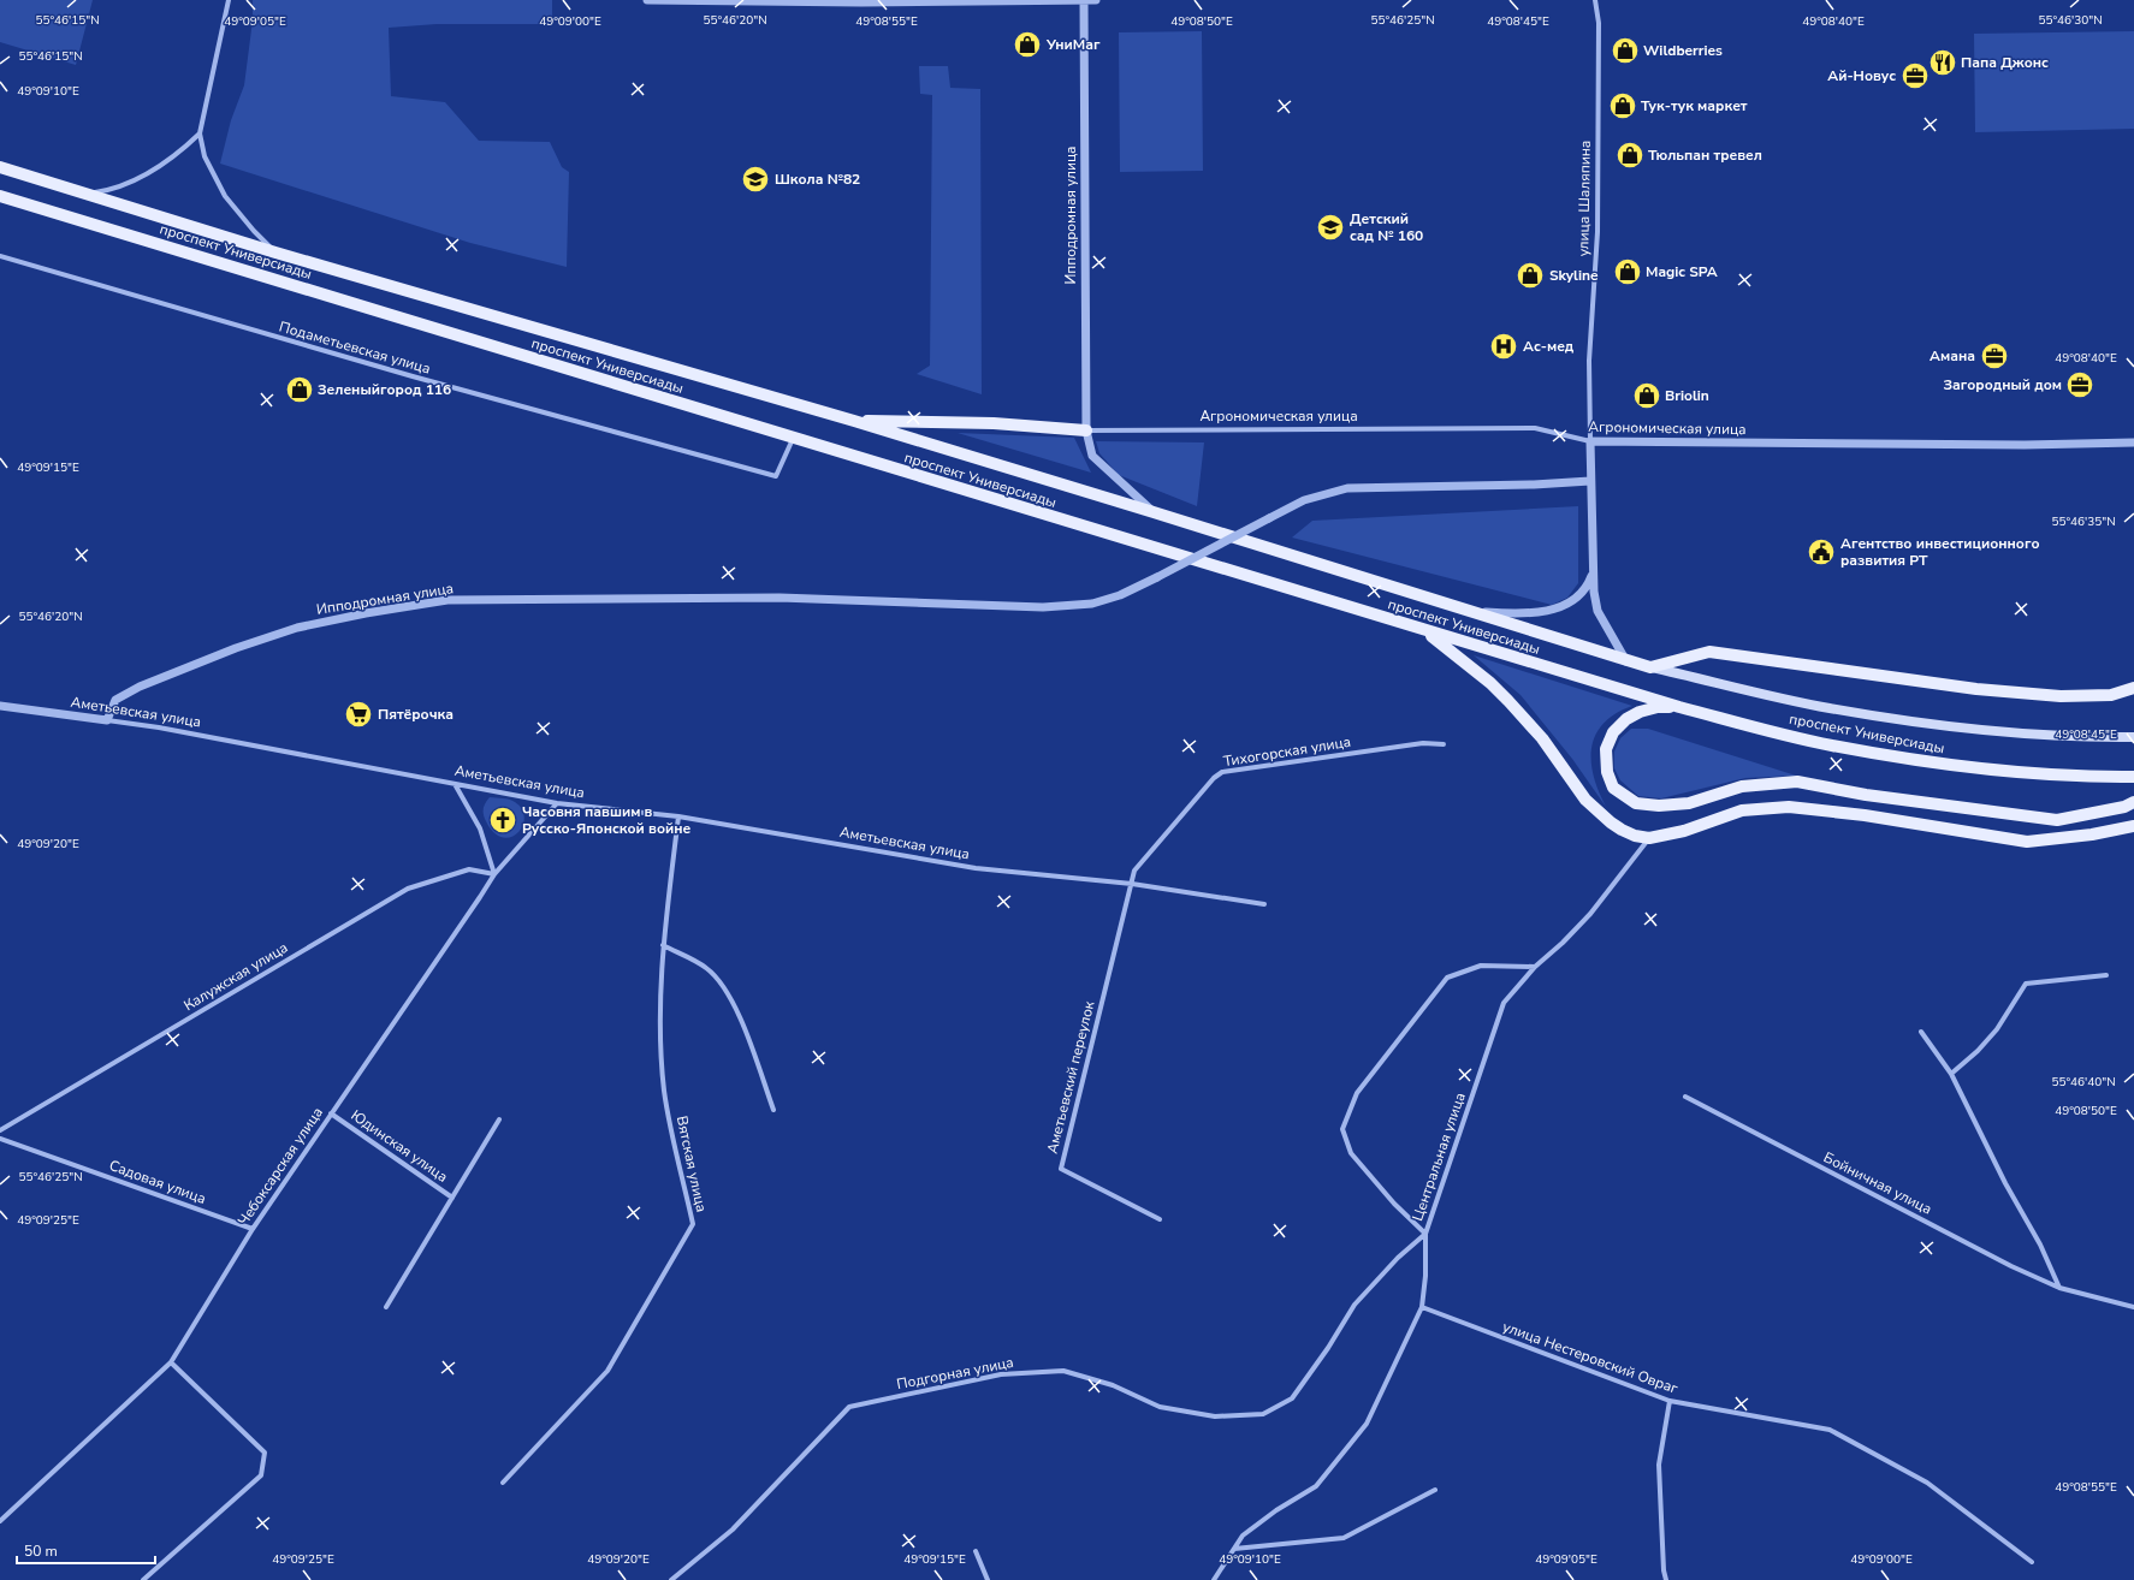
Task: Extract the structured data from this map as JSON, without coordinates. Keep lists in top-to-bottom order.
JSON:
{
  "streets": {
    "main road": ["проспект Универсиады"],
    "street": [
      "улица Шаляпина",
      "Ипподромная улица",
      "Подаметьевская улица",
      "Агрономическая улица",
      "Аметьевская улица",
      "Тихогорская улица",
      "Калужская улица",
      "Аметьевский переулок",
      "Юдинская улица",
      "Центральная улица",
      "Вятская улица",
      "Чебоксарская улица",
      "Садовая улица",
      "Бойничная улица",
      "улица Нестеровский Овраг",
      "Подгорная улица"
    ]
  },
  "crossings": [
    ["улица Шаляпина", "Ипподромная улица"],
    ["улица Шаляпина", "проспект Универсиады"],
    ["улица Шаляпина", "Агрономическая улица"],
    ["Ипподромная улица", "проспект Универсиады"],
    ["Ипподромная улица", "Агрономическая улица"],
    ["Ипподромная улица", "Аметьевская улица"],
    ["проспект Универсиады", "Подаметьевская улица"],
    ["Аметьевская улица", "Тихогорская улица"],
    ["Аметьевская улица", "Аметьевский переулок"],
    ["Аметьевская улица", "Вятская улица"],
    ["Аметьевская улица", "Чебоксарская улица"],
    ["Тихогорская улица", "Аметьевский переулок"],
    ["Калужская улица", "Чебоксарская улица"],
    ["Юдинская улица", "Чебоксарская улица"],
    ["Центральная улица", "улица Нестеровский Овраг"],
    ["Центральная улица", "Подгорная улица"],
    ["Чебоксарская улица", "Садовая улица"]
  ],
  "places": {
    "shop": [
      "УниМаг",
      "Wildberries",
      "Тук-тук маркет",
      "Тюльпан тревел",
      "Magic SPA",
      "Skyline",
      "Зеленыйгород 116",
      "Briolin"
    ],
    "restaurant": ["Папа Джонс"],
    "office": ["Ай-Новус", "Амана", "Загородный дом"],
    "school or university": ["Школа №82", "Детский сад № 160"],
    "hospital": ["Ас-мед"],
    "public building": ["Агентство инвестиционного развития РТ"],
    "supermarket": ["Пятёрочка"],
    "church": ["Часовня павшим в Русско-Японской войне"]
  },
  "scale_bar": "50 m",
  "coordinates": [
    "55°46'15\"N",
    "55°46'20\"N",
    "55°46'25\"N",
    "55°46'30\"N",
    "49°09'00\"E",
    "49°08'50\"E",
    "49°09'05\"E",
    "49°08'55\"E",
    "49°08'45\"E",
    "49°08'40\"E",
    "49°09'10\"E",
    "49°09'15\"E",
    "55°46'35\"N",
    "49°09'20\"E",
    "55°46'40\"N",
    "49°09'25\"E"
  ]
}
